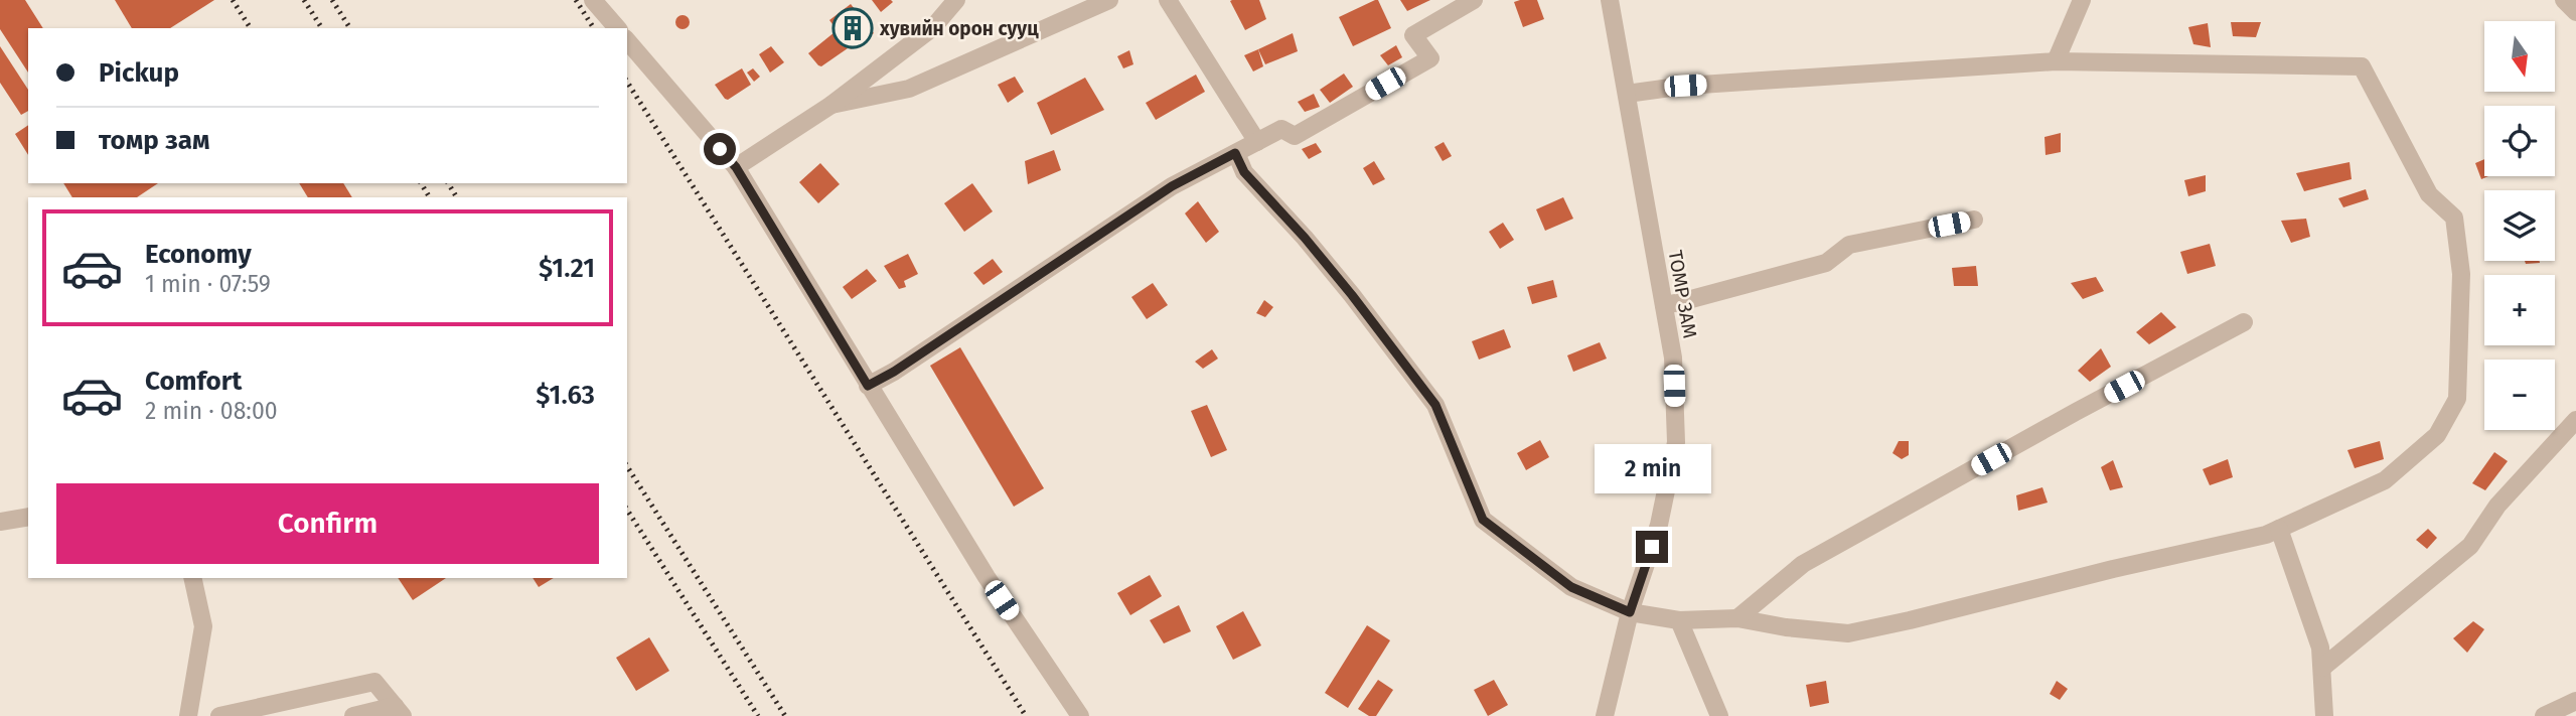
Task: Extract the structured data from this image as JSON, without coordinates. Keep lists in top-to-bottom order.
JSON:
{
  "streets": {
    "street": ["ТОМР ЗАМ"]
  },
  "places": {
    "building": ["хувийн орон сууц"]
  },
  "north": "bottom",
  "page": {
    "map_buttons": ["+", "−"],
    "banner": ["Pickup", "томр зам"],
    "list": [
      {
        "name": "Economy",
        "note": "1 min · 07:59",
        "value": "$1.21"
      },
      {
        "name": "Comfort",
        "note": "2 min · 08:00",
        "value": "$1.63"
      }
    ],
    "bubble": "2 min",
    "buttons": "Confirm"
  }
}
